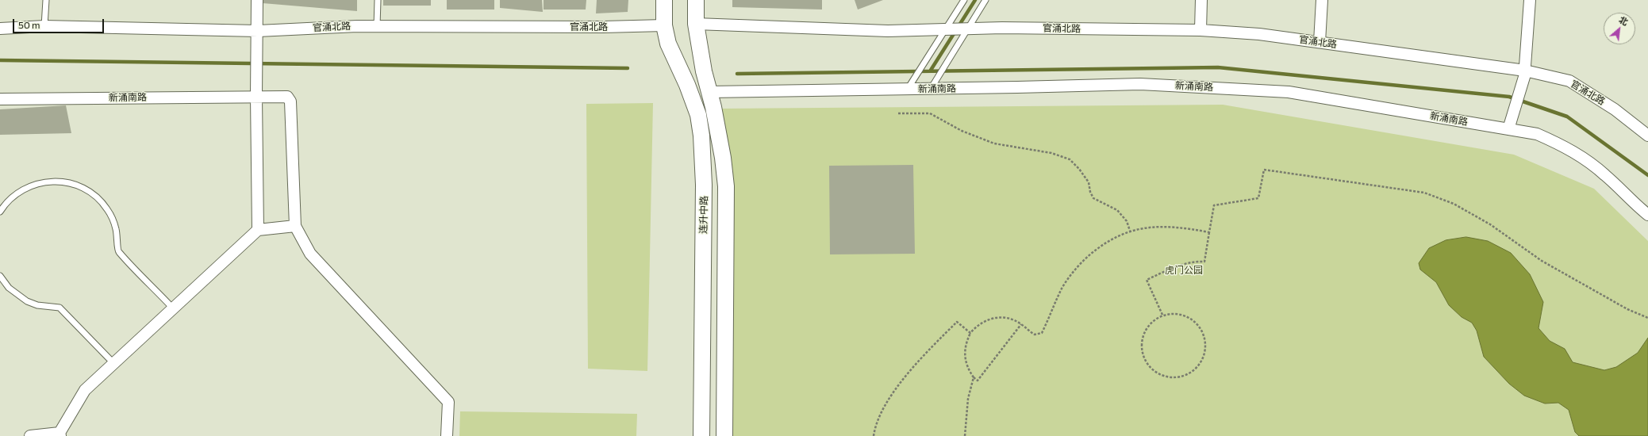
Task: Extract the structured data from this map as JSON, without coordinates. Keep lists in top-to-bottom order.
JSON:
{
  "streets": {
    "main road": ["连升中路"],
    "street": ["官涌北路", "新涌南路"]
  },
  "crossings": [
    ["官涌北路", "连升中路"]
  ],
  "parks": ["虎门公园"],
  "scale_bar": "50 m",
  "north": "top right"
}
